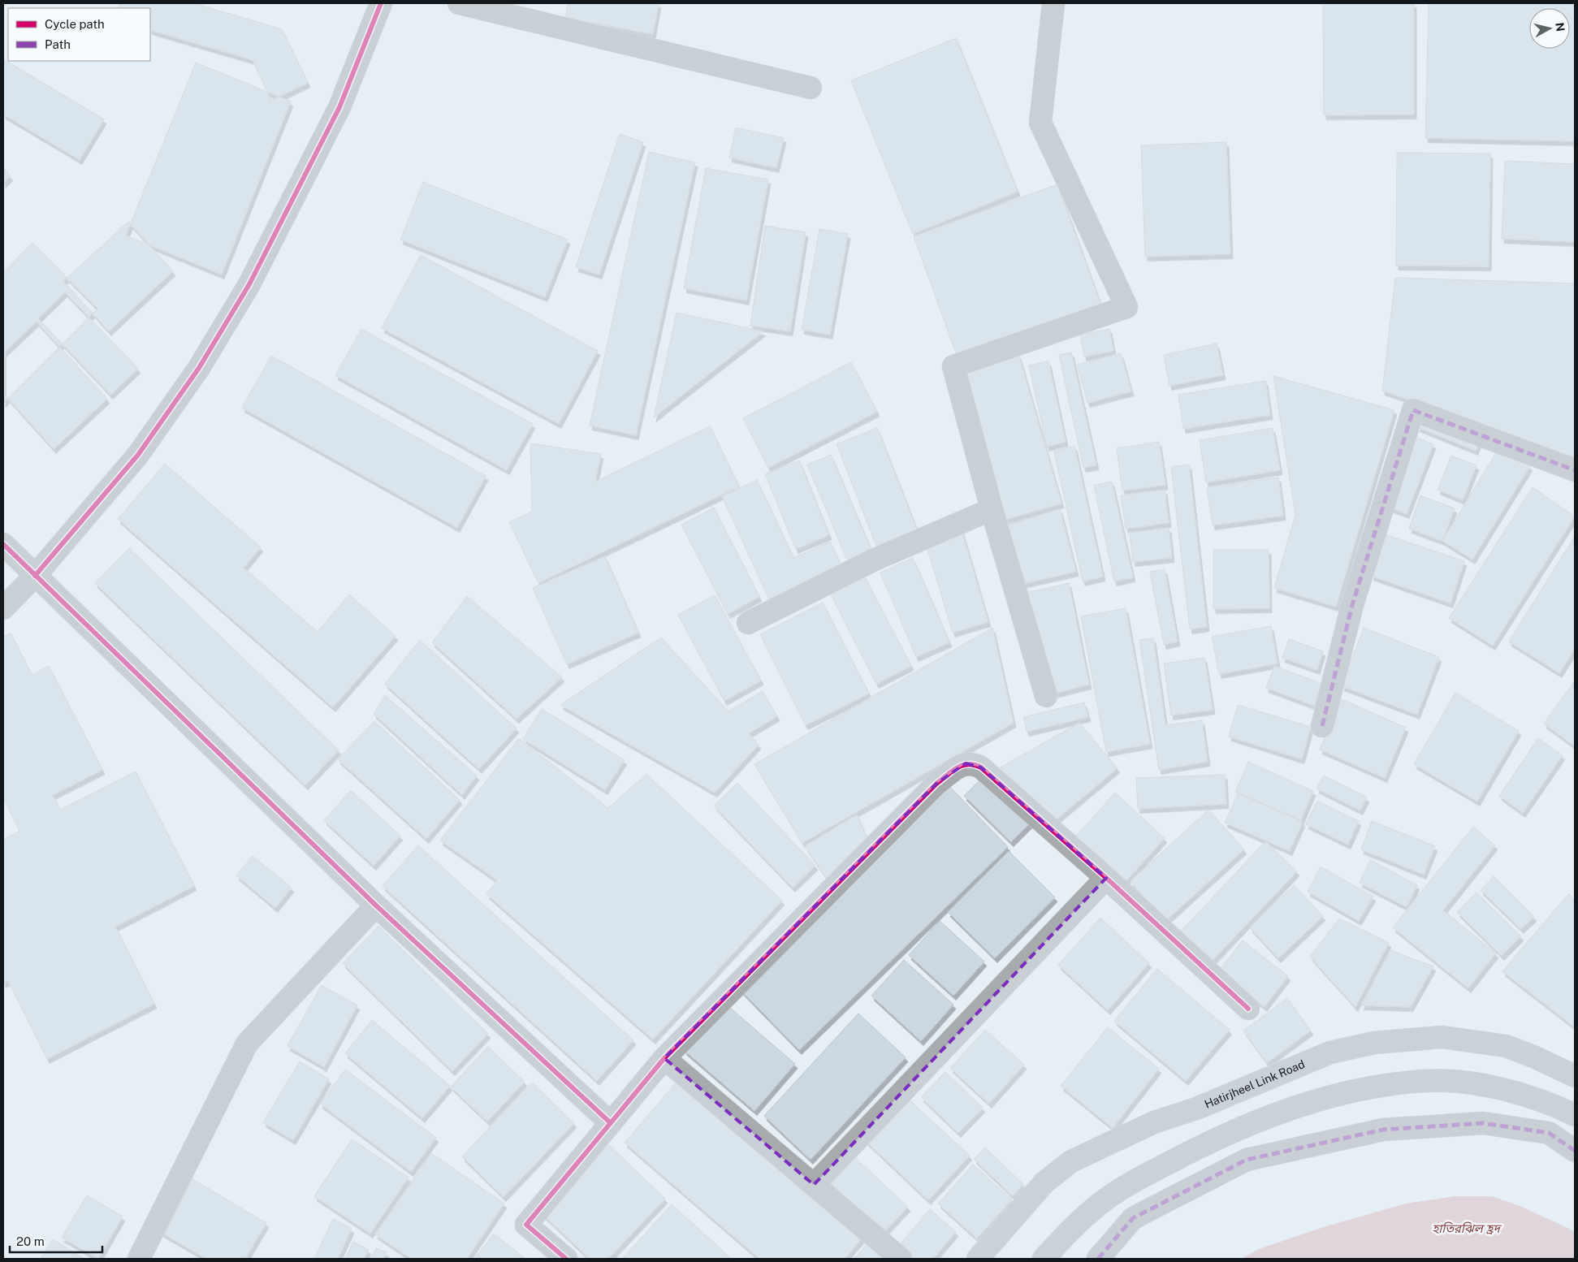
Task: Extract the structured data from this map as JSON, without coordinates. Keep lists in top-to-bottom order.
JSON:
{
  "streets": {
    "main road": ["Hatirjheel Link Road"]
  },
  "water": ["হাতিরঝিল হ্রদ"],
  "legend": ["Cycle path", "Path"],
  "scale_bar": "20 m",
  "north": "right"
}
